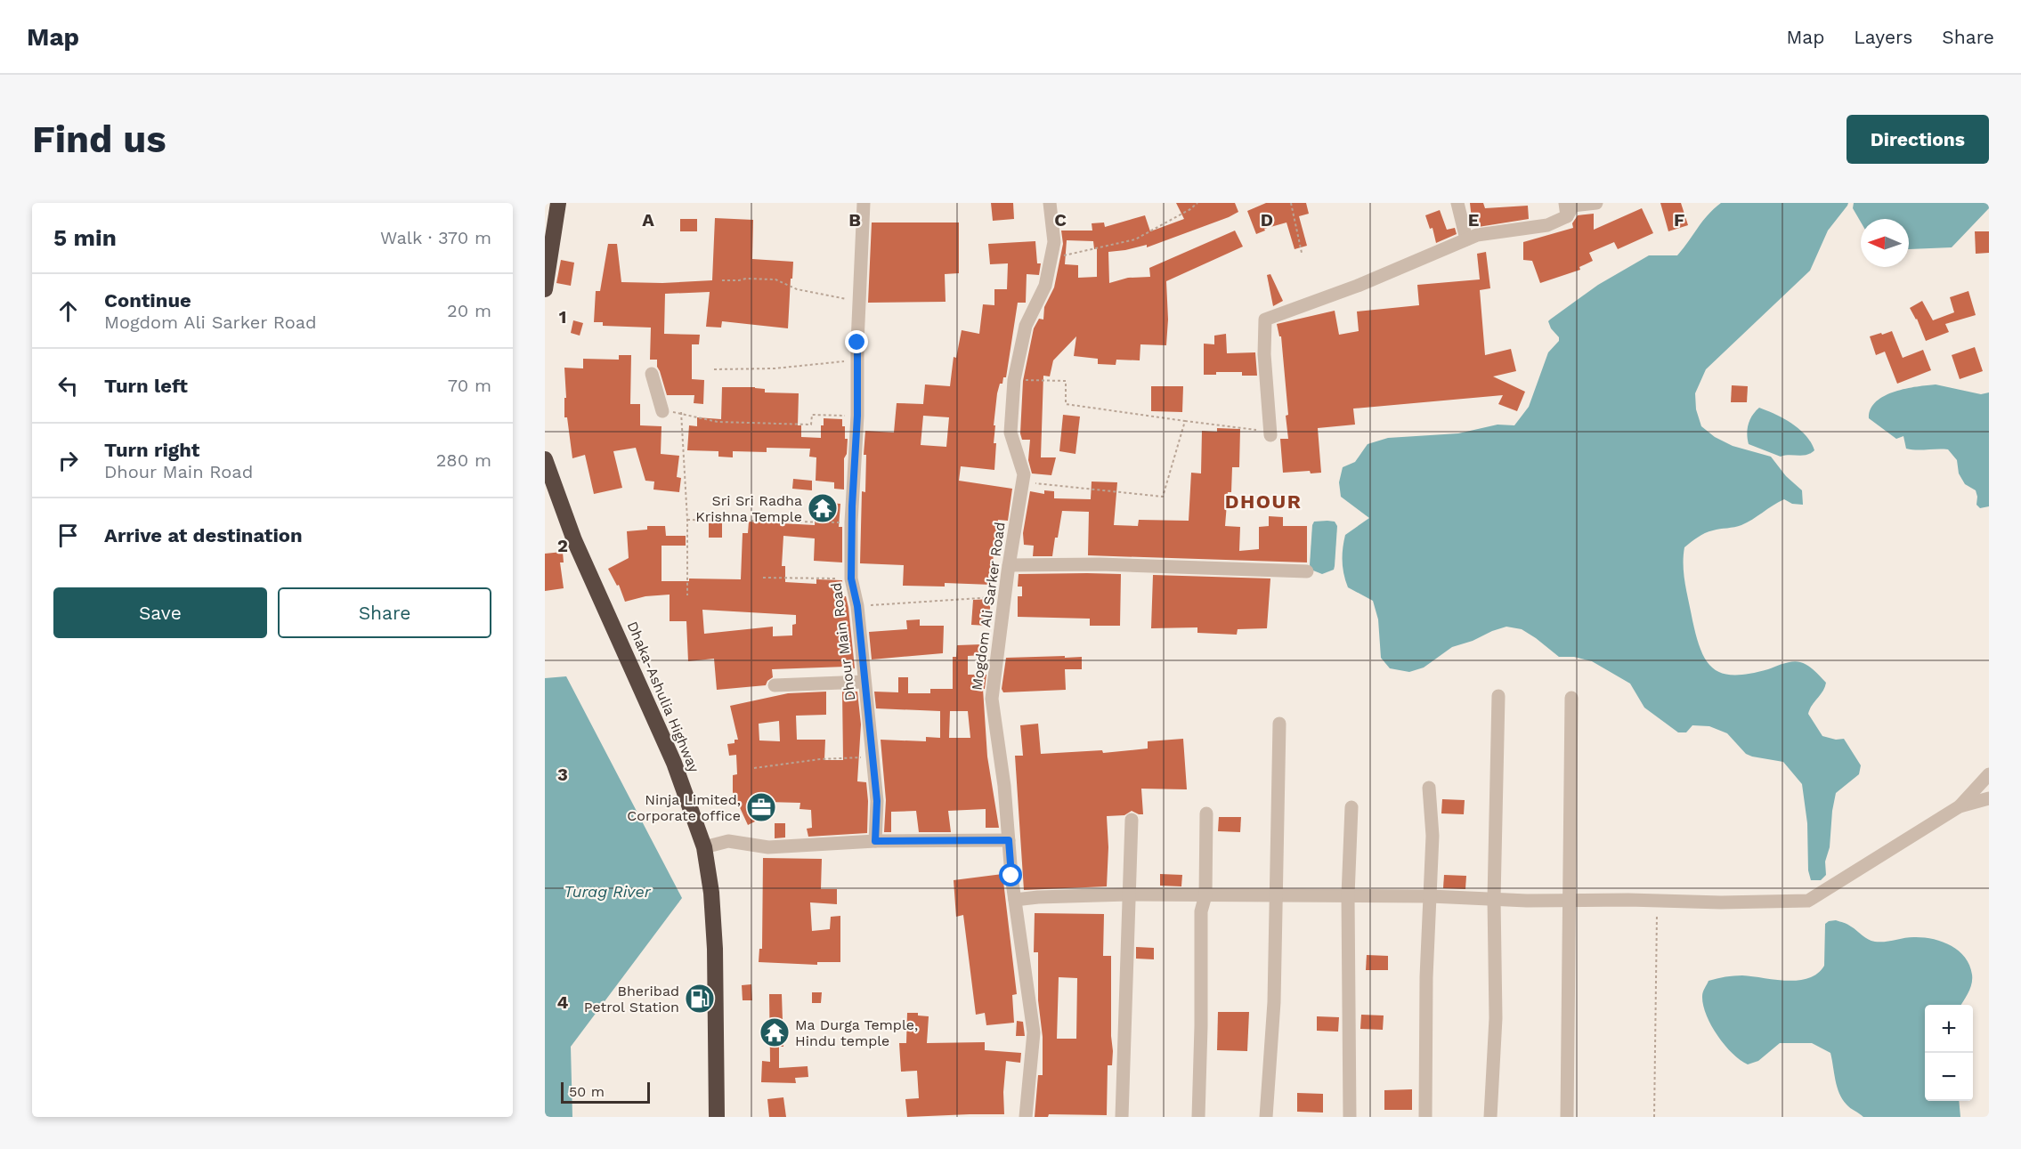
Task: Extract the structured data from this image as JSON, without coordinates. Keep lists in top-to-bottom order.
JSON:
{
  "streets": {
    "highway": ["Dhaka-Ashulia Highway"],
    "street": ["Mogdom Ali Sarker Road", "Dhour Main Road"]
  },
  "districts": ["DHOUR"],
  "water": ["Turag River"],
  "places": {
    "temple": ["Sri Sri Radha Krishna Temple", "Ma Durga Temple, Hindu temple"],
    "office": ["Ninja Limited, Corporate office"],
    "fuel station": ["Bheribad Petrol Station"]
  },
  "scale_bar": "50 m",
  "north": "left",
  "page": {
    "header": "Map",
    "nav": ["Map", "Layers", "Share"],
    "buttons": [
      "Directions",
      ["Save", "Share"]
    ],
    "title": "Find us",
    "heading": ["5 min", "Walk · 370 m"],
    "list": [
      ["Continue", "Mogdom Ali Sarker Road", "20 m"],
      ["Turn left", "70 m"],
      ["Turn right", "Dhour Main Road", "280 m"],
      "Arrive at destination"
    ],
    "map_buttons": ["+", "−"],
    "scale": "50 m"
  },
  "grid": {
    "columns": [
      "A",
      "B",
      "C",
      "D",
      "E",
      "F"
    ],
    "rows": [
      "1",
      "2",
      "3",
      "4"
    ]
  }
}
